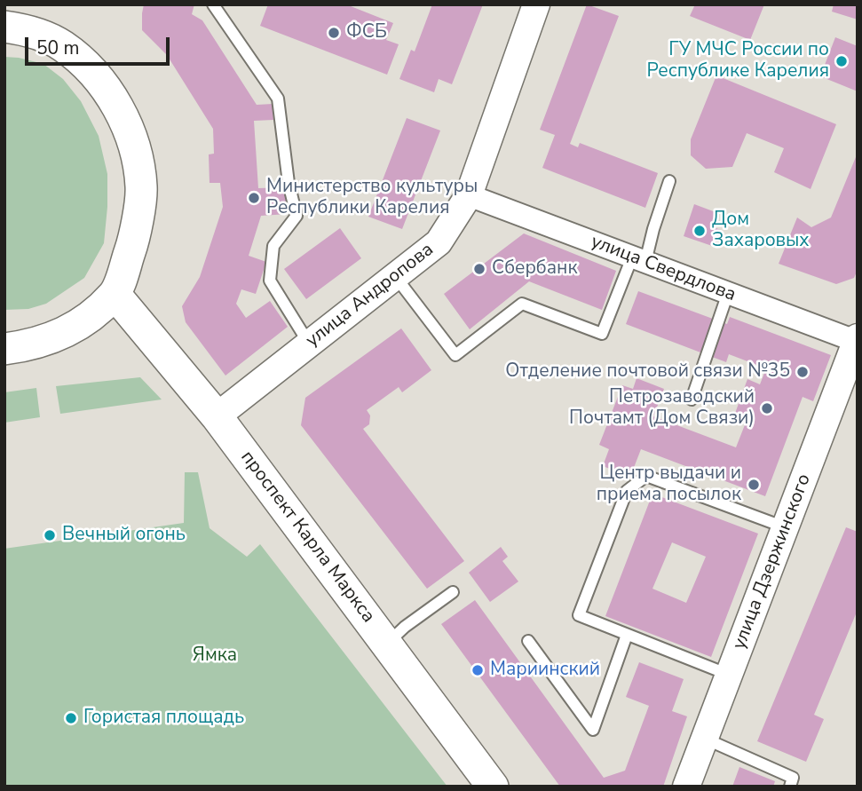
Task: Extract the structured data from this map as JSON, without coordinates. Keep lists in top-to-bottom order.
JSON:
{
  "streets": {
    "main road": ["проспект Карла Маркса"],
    "street": ["улица Свердлова", "улица Андропова", "улица Дзержинского"]
  },
  "crossings": [
    ["улица Свердлова", "улица Андропова"],
    ["улица Свердлова", "улица Дзержинского"],
    ["улица Андропова", "проспект Карла Маркса"]
  ],
  "parks": ["Ямка"],
  "places": [
    "ФСБ",
    "ГУ МЧС России по Республике Карелия",
    "Министерство культуры Республики Карелия",
    "Дом Захаровых",
    "Сбербанк",
    "Отделение почтовой связи №35",
    "Петрозаводский Почтамт (Дом Связи)",
    "Центр выдачи и приема посылок",
    "Вечный огонь",
    "Мариинский",
    "Гористая площадь"
  ],
  "scale_bar": "50 m"
}
